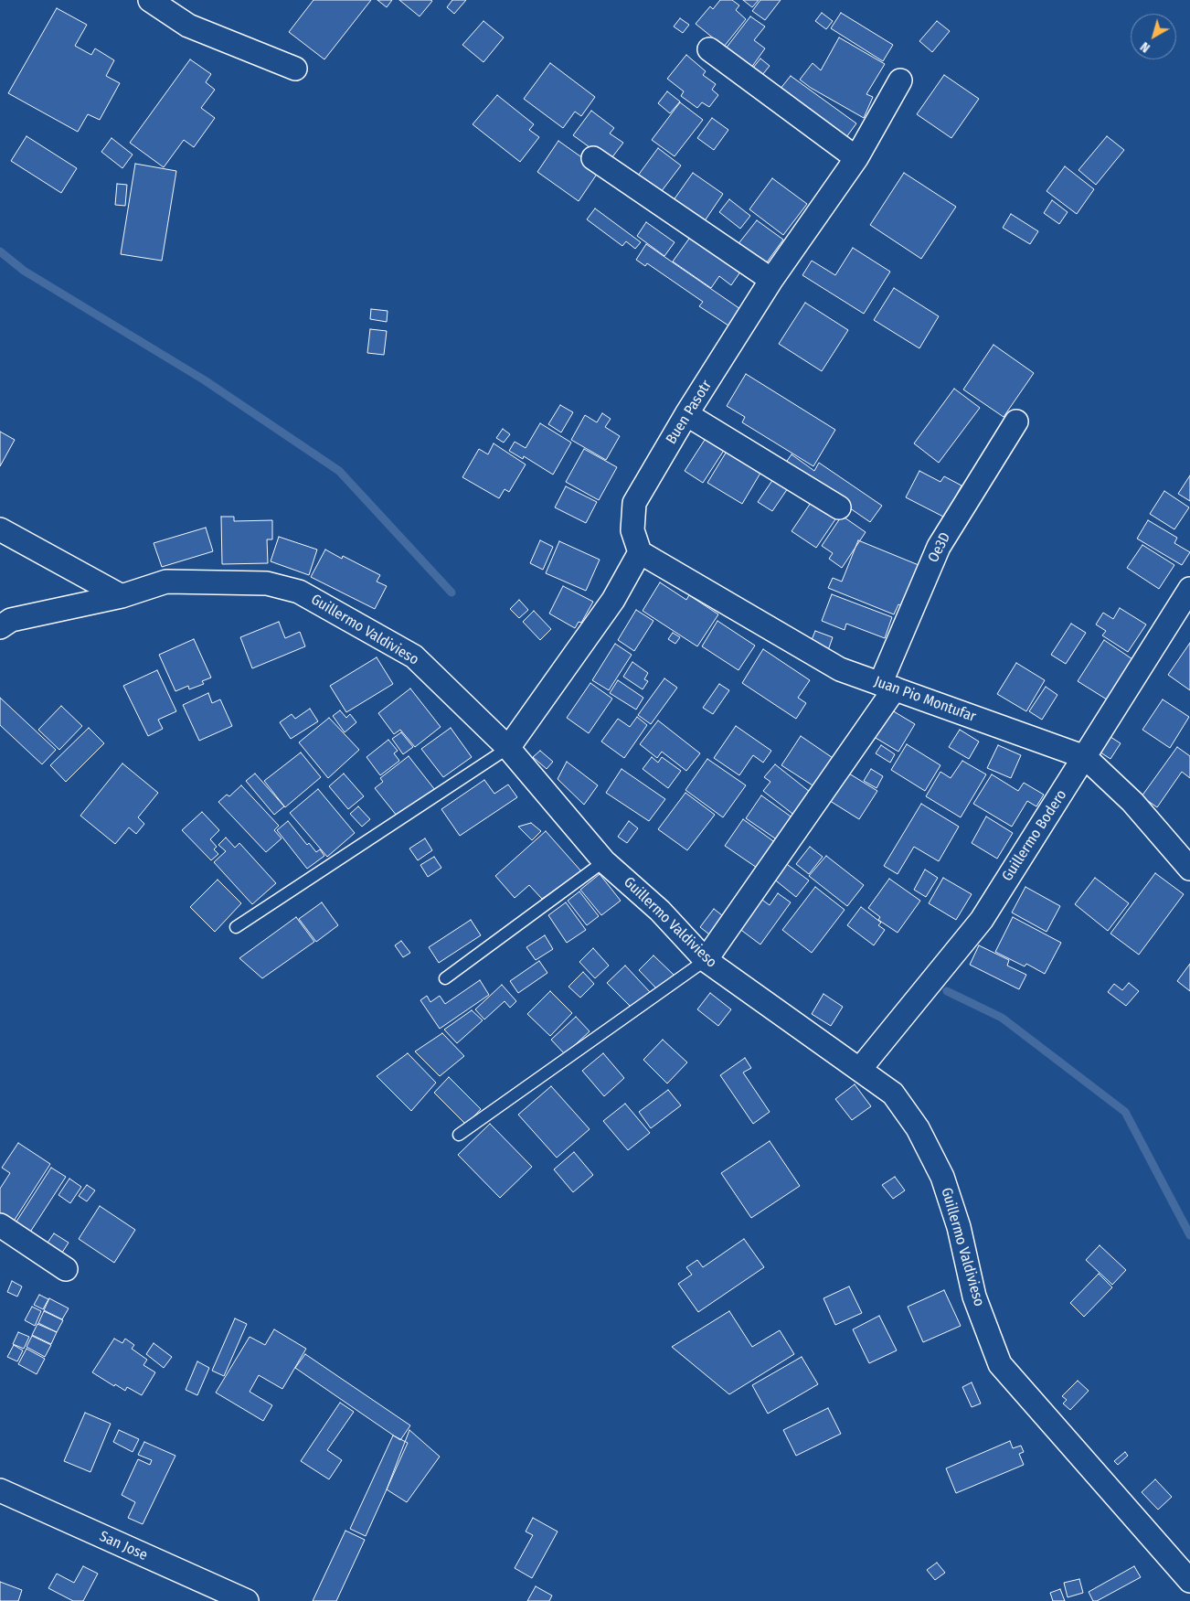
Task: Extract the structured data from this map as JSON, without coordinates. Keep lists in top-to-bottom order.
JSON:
{
  "streets": {
    "street": [
      "Buen Pasotr",
      "Oe3D",
      "Guillermo Valdivieso",
      "Juan Pio Montufar",
      "Guillermo Bodero",
      "San Jose"
    ]
  },
  "crossings": [
    ["Buen Pasotr", "Juan Pio Montufar"],
    ["Oe3D", "Guillermo Valdivieso"],
    ["Oe3D", "Juan Pio Montufar"],
    ["Guillermo Valdivieso", "Guillermo Bodero"],
    ["Juan Pio Montufar", "Guillermo Bodero"]
  ],
  "north": "bottom left"
}
